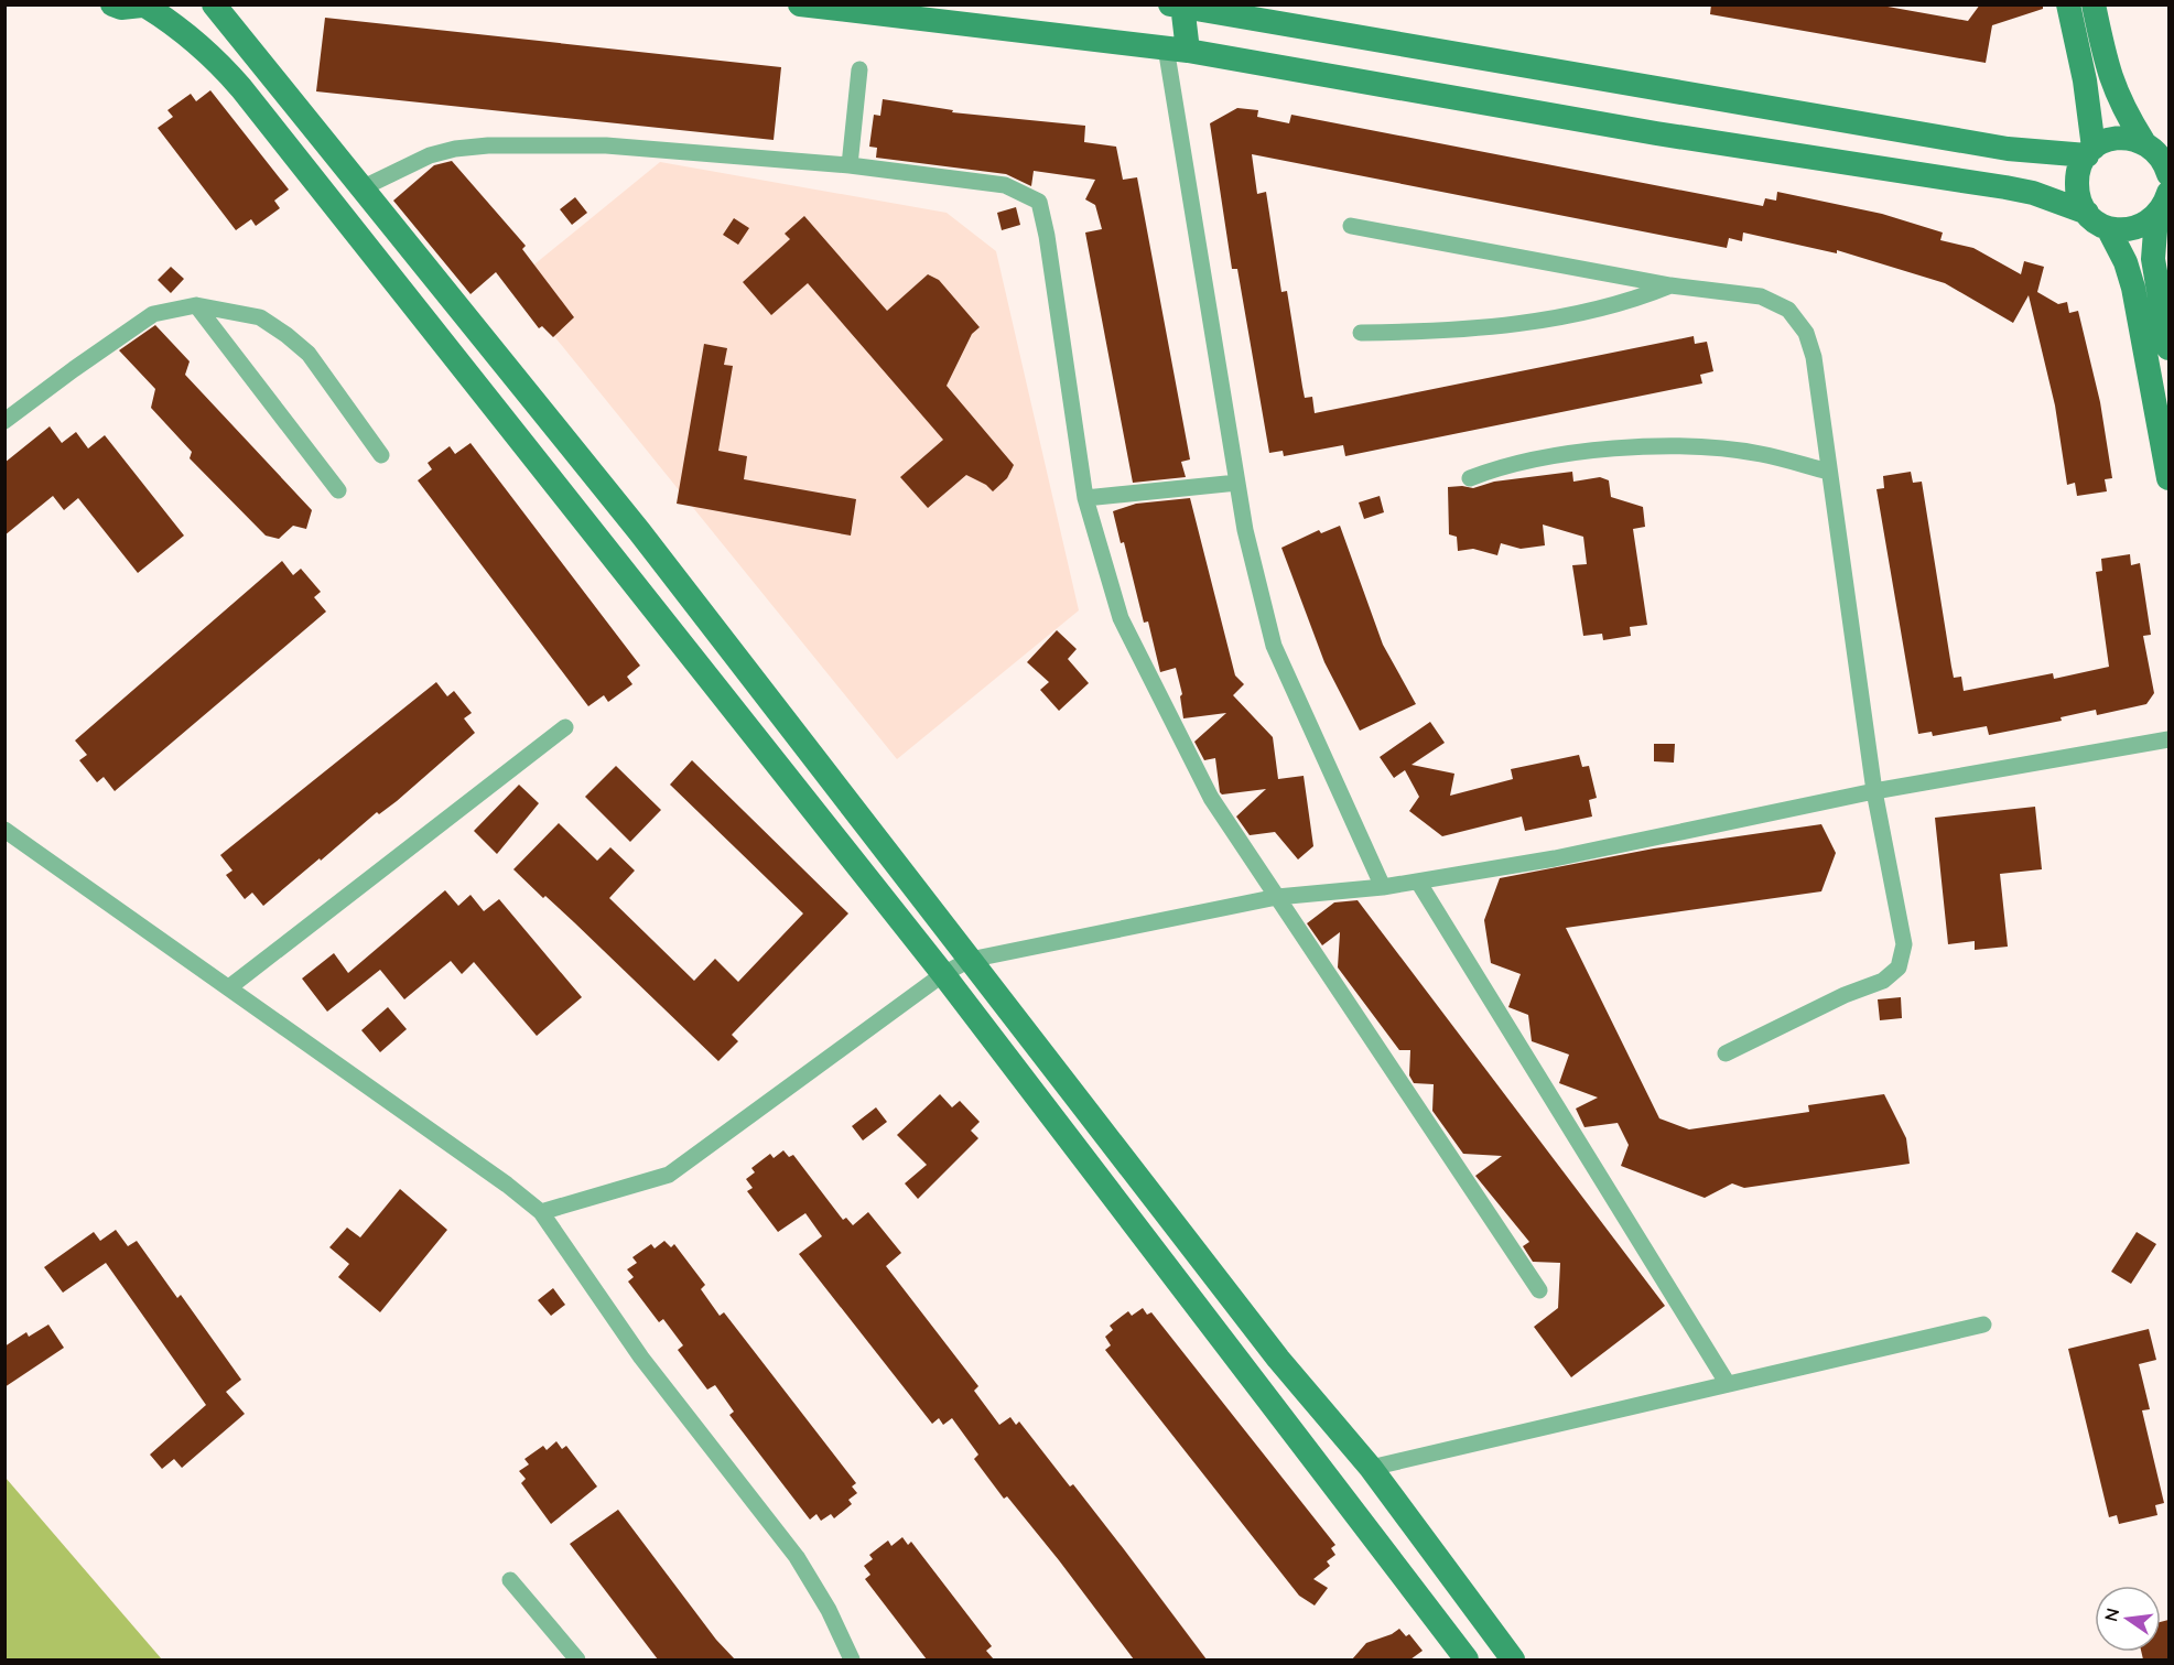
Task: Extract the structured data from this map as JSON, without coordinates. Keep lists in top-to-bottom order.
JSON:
{
  "north": "left"
}
